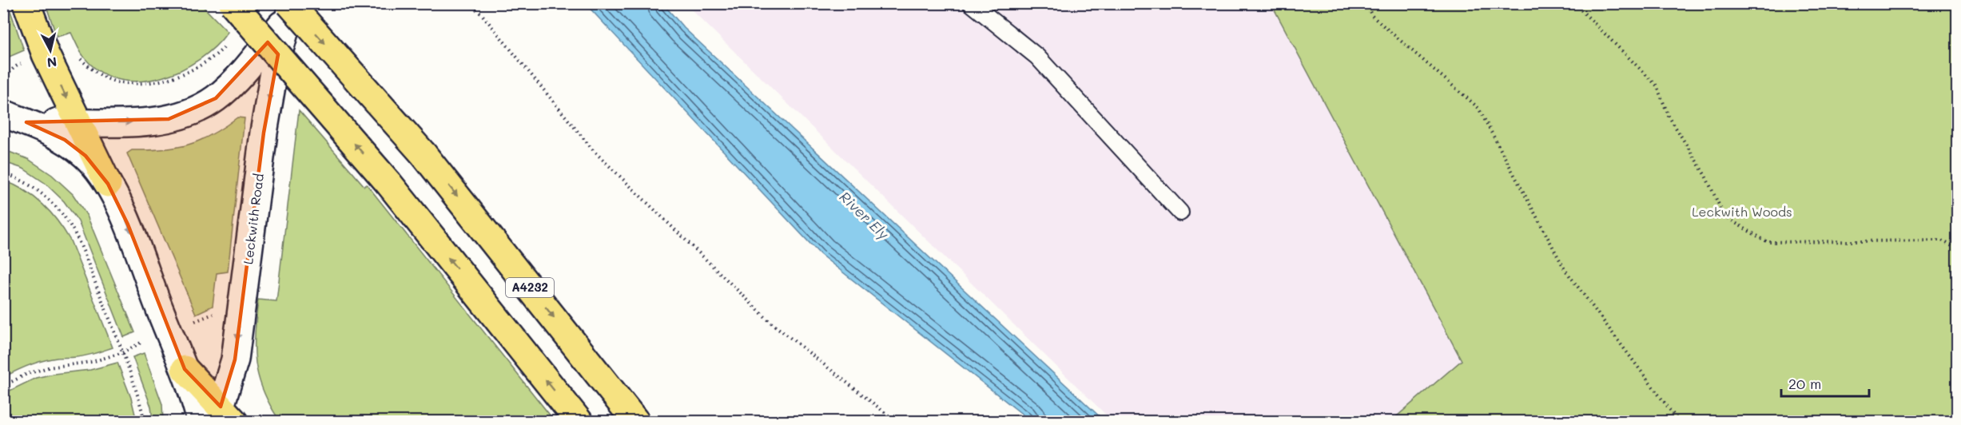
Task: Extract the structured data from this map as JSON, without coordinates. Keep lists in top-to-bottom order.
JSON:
{
  "streets": {
    "main road": ["Leckwith Road", "A4232"]
  },
  "crossings": [
    ["Leckwith Road", "A4232"]
  ],
  "one_way": ["Leckwith Road"],
  "water": ["River Ely"],
  "parks": ["Leckwith Woods"],
  "scale_bar": "20 m",
  "north": "bottom"
}
